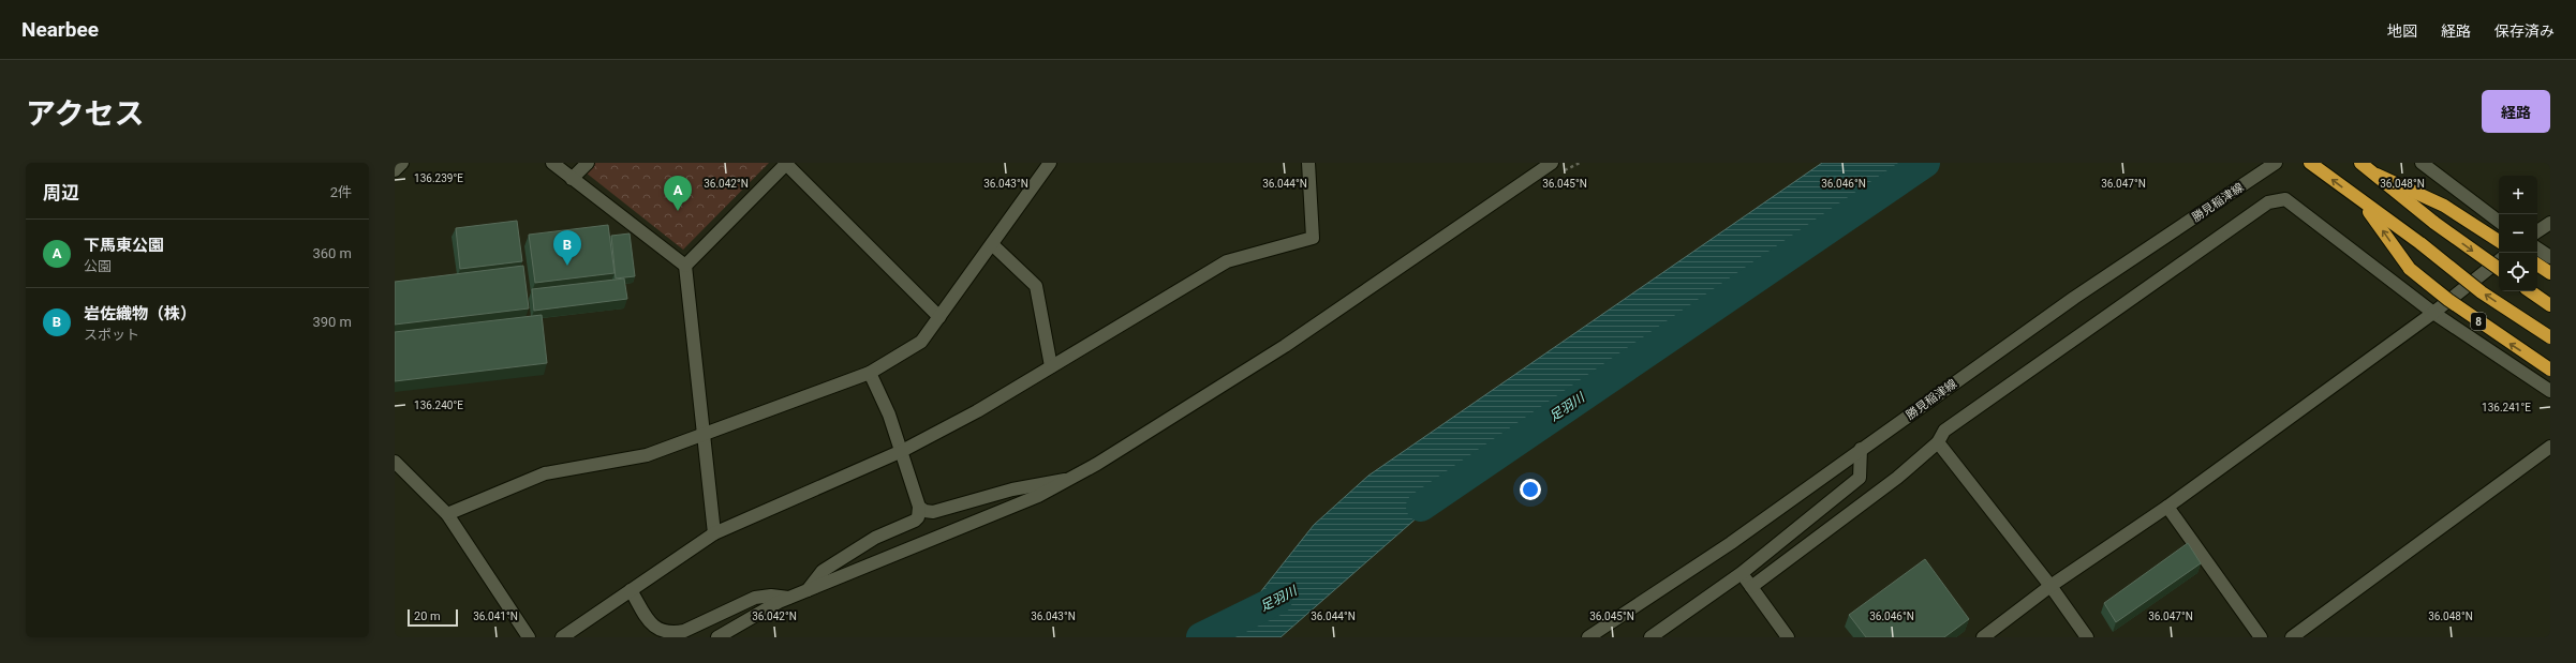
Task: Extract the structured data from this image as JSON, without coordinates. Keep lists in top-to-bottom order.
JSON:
{
  "streets": {
    "highway": ["8"],
    "street": ["勝見稲津線"]
  },
  "water": ["足羽川"],
  "scale_bar": "20 m",
  "page": {
    "header": "Nearbee",
    "nav": ["地図", "経路", "保存済み"],
    "title": "アクセス",
    "buttons": "経路",
    "heading": ["周辺", "2件"],
    "map_buttons": ["+", "−"],
    "pins": ["A", "B"],
    "list": [
      {
        "mark": "A",
        "name": "下馬東公園",
        "note": "公園",
        "value": "360 m"
      },
      {
        "mark": "B",
        "name": "岩佐織物（株）",
        "note": "スポット",
        "value": "390 m"
      }
    ],
    "scale": "20 m"
  },
  "coordinates": [
    "136.239°E",
    "36.042°N",
    "36.043°N",
    "36.044°N",
    "36.045°N",
    "36.046°N",
    "36.047°N",
    "36.048°N",
    "136.240°E",
    "136.241°E",
    "36.041°N"
  ]
}
